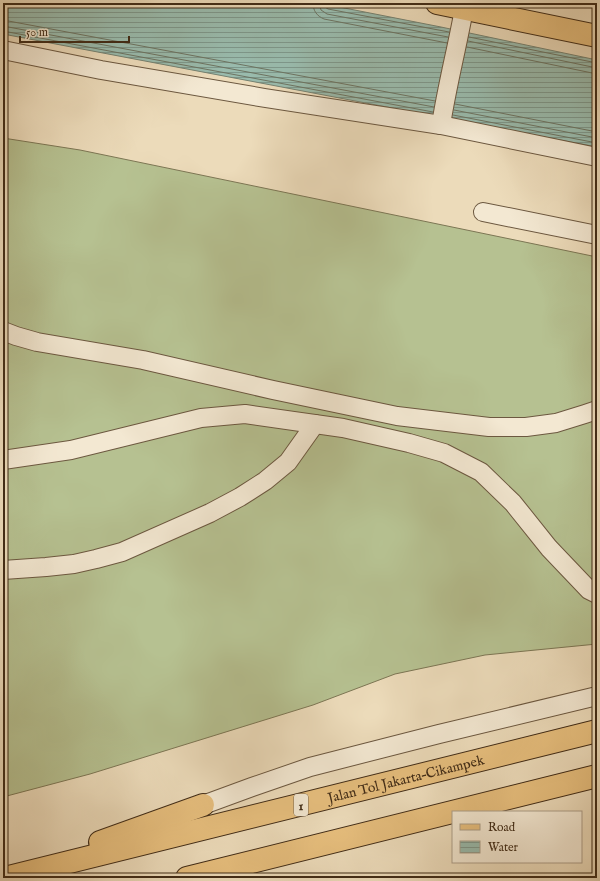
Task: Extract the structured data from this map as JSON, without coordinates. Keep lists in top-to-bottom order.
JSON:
{
  "streets": {
    "main road": ["Jalan Tol Jakarta–Cikampek", "1"]
  },
  "legend": ["Road", "Water"],
  "scale_bar": "50 m"
}
